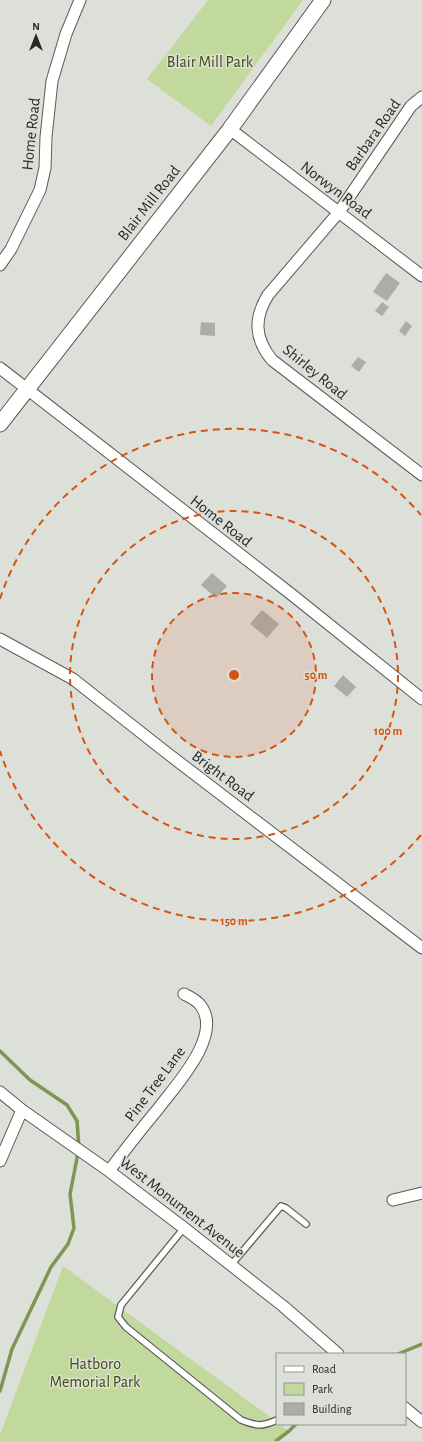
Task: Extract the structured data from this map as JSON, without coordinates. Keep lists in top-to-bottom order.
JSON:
{
  "streets": {
    "main road": ["Blair Mill Road"],
    "street": [
      "Home Road",
      "Barbara Road",
      "Norwyn Road",
      "Shirley Road",
      "Bright Road",
      "Pine Tree Lane",
      "West Monument Avenue"
    ]
  },
  "crossings": [
    ["Home Road", "Blair Mill Road"],
    ["Barbara Road", "Norwyn Road"],
    ["Barbara Road", "Shirley Road"],
    ["Norwyn Road", "Blair Mill Road"],
    ["Norwyn Road", "Shirley Road"],
    ["Pine Tree Lane", "West Monument Avenue"]
  ],
  "parks": ["Blair Mill Park", "Hatboro Memorial Park"],
  "legend": ["Road", "Park", "Building"],
  "north": "top",
  "rings": ["50 m", "100 m", "150 m"]
}
